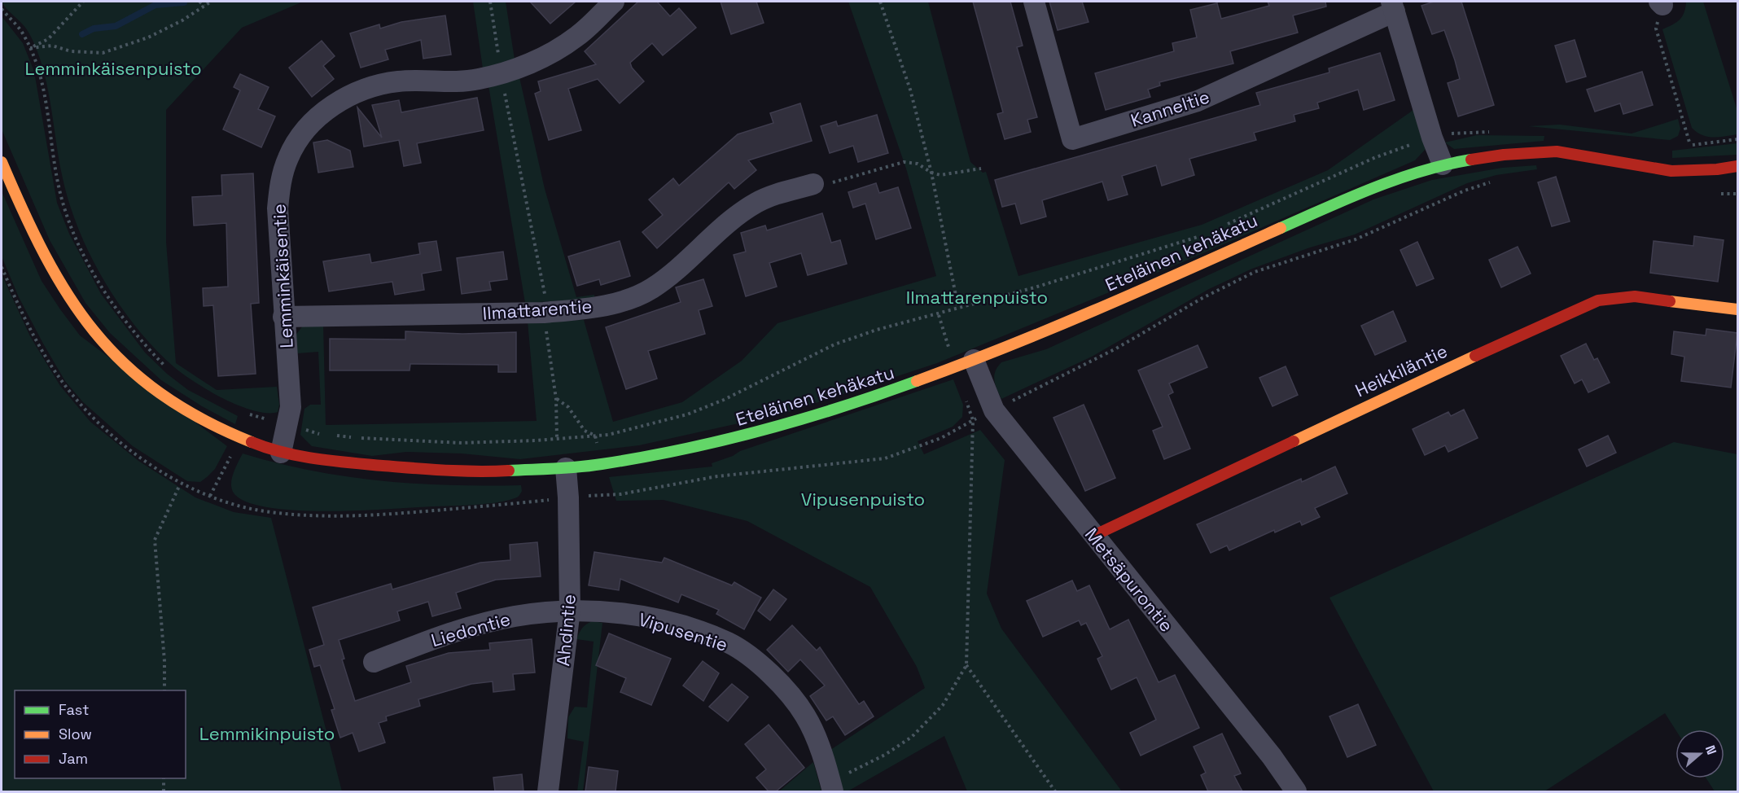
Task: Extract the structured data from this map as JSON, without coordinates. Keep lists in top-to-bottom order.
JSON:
{
  "streets": {
    "street": [
      "Kanneltie",
      "Eteläinen kehäkatu",
      "Lemminkäisentie",
      "Ilmattarentie",
      "Heikkiläntie",
      "Metsäpurontie",
      "Liedontie",
      "Ahdintie",
      "Vipusentie"
    ]
  },
  "crossings": [
    ["Eteläinen kehäkatu", "Lemminkäisentie"],
    ["Eteläinen kehäkatu", "Metsäpurontie"],
    ["Eteläinen kehäkatu", "Ahdintie"],
    ["Lemminkäisentie", "Ilmattarentie"],
    ["Heikkiläntie", "Metsäpurontie"],
    ["Liedontie", "Ahdintie"],
    ["Liedontie", "Vipusentie"],
    ["Ahdintie", "Vipusentie"]
  ],
  "parks": [
    "Lemminkäisenpuisto",
    "Ilmattarenpuisto",
    "Vipusenpuisto",
    "Lemmikinpuisto"
  ],
  "legend": ["Fast", "Slow", "Jam"],
  "north": "right"
}
